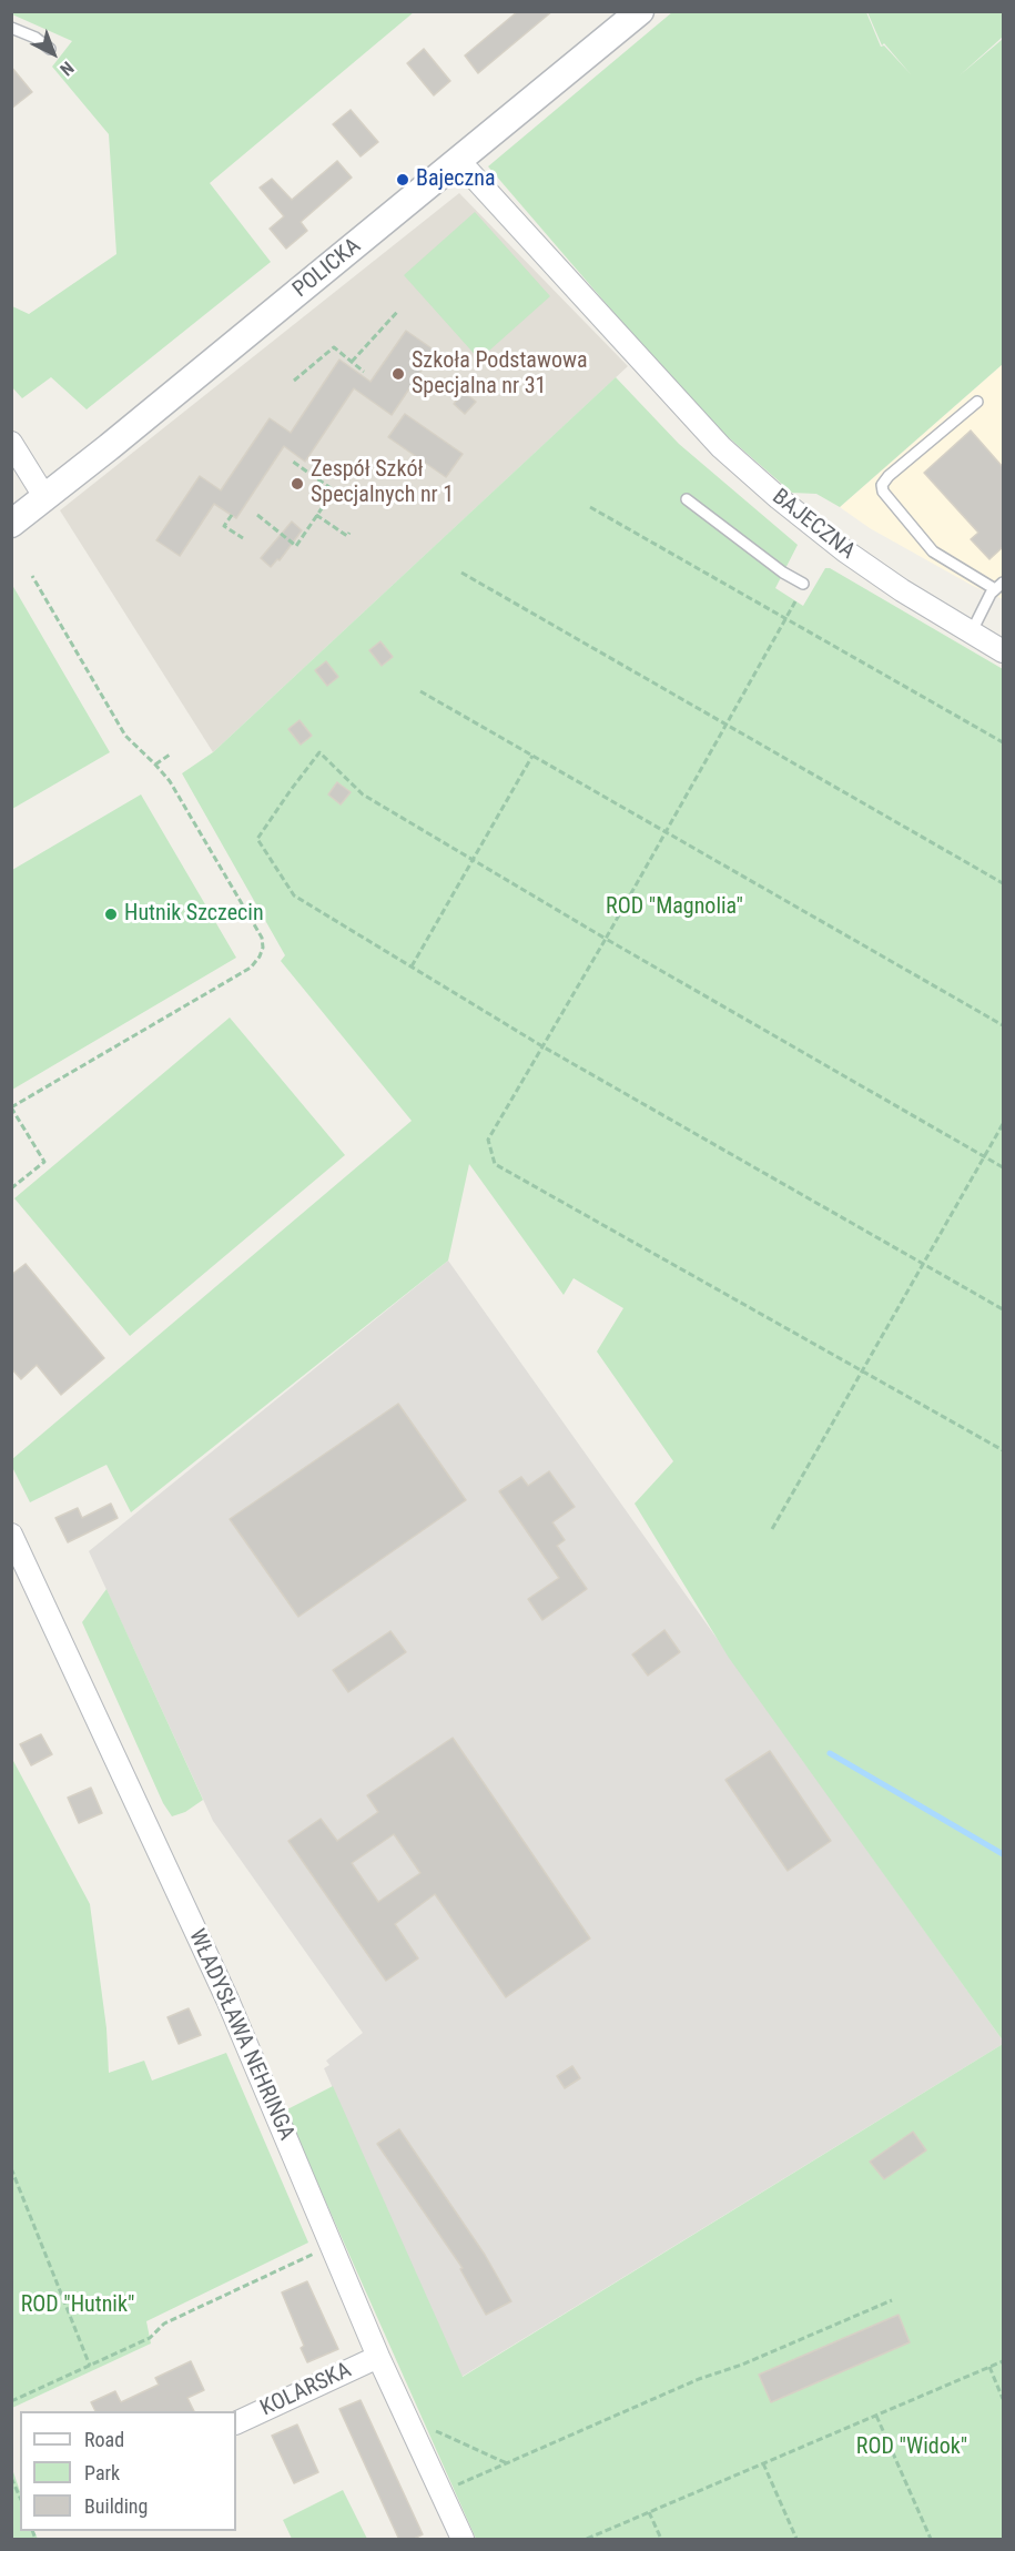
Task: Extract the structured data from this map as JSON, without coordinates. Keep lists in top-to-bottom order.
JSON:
{
  "streets": {
    "street": [
      "POLICKA",
      "BAJECZNA",
      "WŁADYSŁAWA NEHRINGA",
      "KOLARSKA"
    ]
  },
  "crossings": [
    ["POLICKA", "BAJECZNA"],
    ["WŁADYSŁAWA NEHRINGA", "KOLARSKA"]
  ],
  "parks": ["ROD \"Magnolia\"", "ROD \"Hutnik\"", "ROD \"Widok\""],
  "places": [
    "Bajeczna",
    "Szkoła Podstawowa Specjalna nr 31",
    "Zespół Szkół Specjalnych nr 1",
    "Hutnik Szczecin"
  ],
  "legend": ["Road", "Park", "Building"],
  "north": "bottom right"
}
